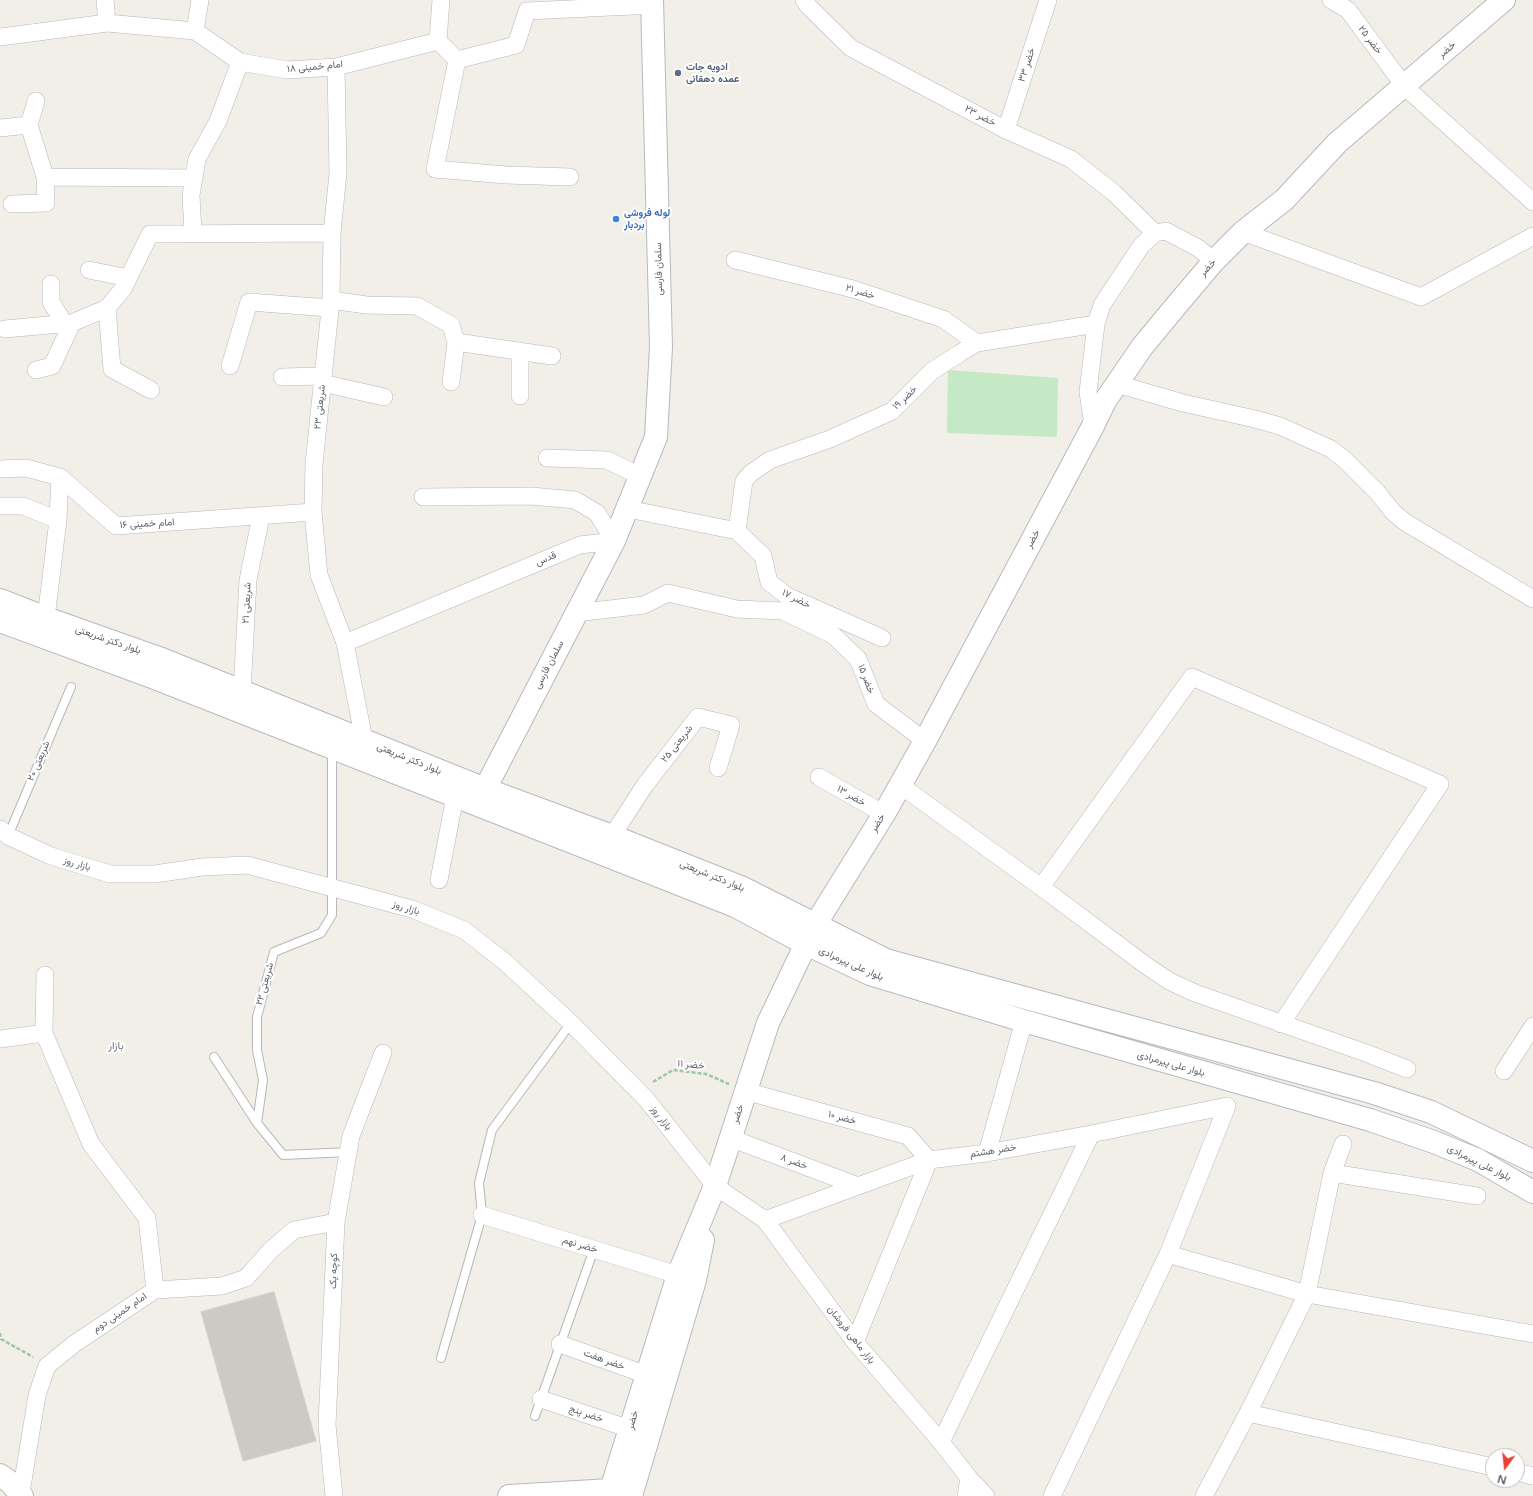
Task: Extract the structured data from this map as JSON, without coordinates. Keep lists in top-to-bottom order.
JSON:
{
  "streets": {
    "street": [
      "خضر ۲۵",
      "خضر",
      "خضر ۳۳",
      "امام خمینی ۱۸",
      "خضر ۲۳",
      "سلمان فارسی",
      "خضر ۲۱",
      "خضر ۱۹",
      "شریعتی ۲۳",
      "امام خمینی ۱۶",
      "قدس",
      "خضر ۱۷",
      "شریعتی ۲۱",
      "بلوار دکتر شریعتی",
      "خضر ۱۵",
      "شریعتی ۲۵",
      "خضر ۱۳",
      "بازار روز",
      "بلوار علی پیرمرادی",
      "خضر ۱۰",
      "خضر هشتم",
      "خضر ۸",
      "خضر نهم",
      "کوچه یک",
      "امام خمینی دوم",
      "بازار ماهی فروشان",
      "خضر هفت",
      "خضر پنج"
    ],
    "lane": ["شریعتی ۲۰", "شریعتی ۲۲"],
    "path": ["خضر ۱۱"]
  },
  "crossings": [
    ["خضر ۲۵", "خضر"],
    ["خضر", "بلوار دکتر شریعتی"],
    ["خضر", "خضر ۱۵"],
    ["خضر", "خضر ۱۳"],
    ["خضر", "بازار روز"],
    ["خضر", "بلوار علی پیرمرادی"],
    ["خضر", "خضر ۱۱"],
    ["خضر", "خضر ۱۰"],
    ["خضر", "خضر ۸"],
    ["خضر", "خضر نهم"],
    ["خضر", "بازار ماهی فروشان"],
    ["خضر", "خضر هفت"],
    ["خضر", "خضر پنج"],
    ["خضر ۳۳", "خضر ۲۳"],
    ["امام خمینی ۱۸", "شریعتی ۲۳"],
    ["سلمان فارسی", "قدس"],
    ["سلمان فارسی", "بلوار دکتر شریعتی"],
    ["سلمان فارسی", "خضر ۱۵"],
    ["خضر ۲۱", "خضر ۱۹"],
    ["خضر ۱۹", "خضر ۱۷"],
    ["شریعتی ۲۳", "امام خمینی ۱۶"],
    ["شریعتی ۲۳", "قدس"],
    ["شریعتی ۲۳", "بلوار دکتر شریعتی"],
    ["امام خمینی ۱۶", "شریعتی ۲۱"],
    ["شریعتی ۲۱", "بلوار دکتر شریعتی"],
    ["بلوار دکتر شریعتی", "شریعتی ۲۵"],
    ["بلوار دکتر شریعتی", "بلوار علی پیرمرادی"],
    ["بلوار دکتر شریعتی", "شریعتی ۲۲"],
    ["شریعتی ۲۰", "بازار روز"],
    ["بازار روز", "شریعتی ۲۲"],
    ["بازار روز", "خضر ۱۱"],
    ["بازار روز", "بازار ماهی فروشان"],
    ["خضر ۱۱", "خضر ۱۰"],
    ["خضر ۱۰", "خضر هشتم"],
    ["خضر هشتم", "خضر ۸"],
    ["خضر هشتم", "بازار ماهی فروشان"],
    ["کوچه یک", "امام خمینی دوم"]
  ],
  "districts": ["بازار"],
  "places": ["ادویه جات‌ عمده ‌دهقانی", "لوله فروشی بردبار"],
  "north": "bottom"
}
